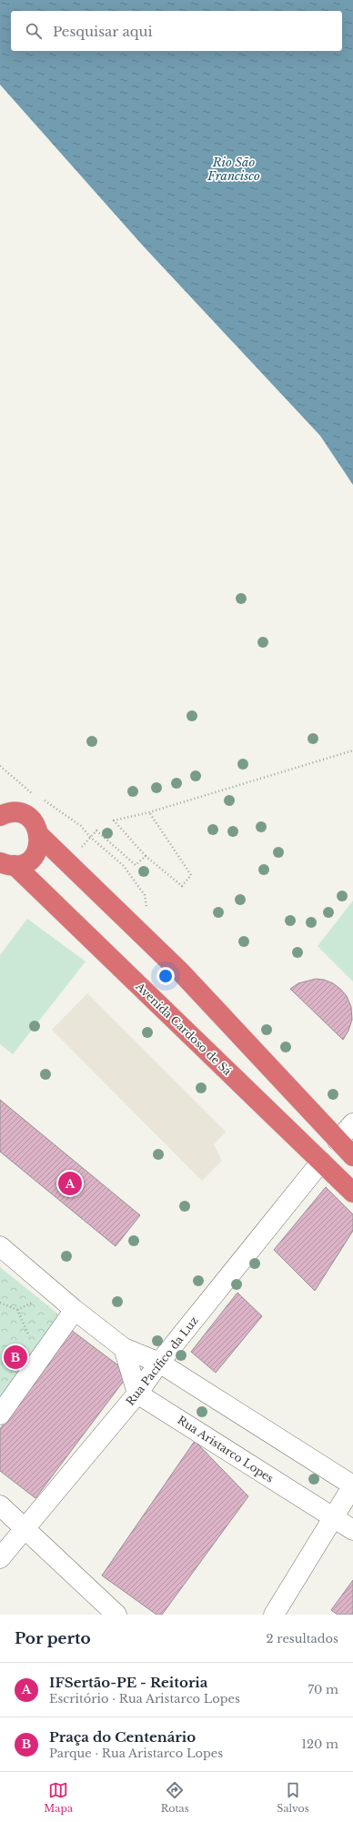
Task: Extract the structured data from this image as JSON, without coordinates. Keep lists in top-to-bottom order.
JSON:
{
  "streets": {
    "highway": ["Avenida Cardoso de Sá"],
    "street": ["Rua Pacífico da Luz", "Rua Aristarco Lopes"]
  },
  "crossings": [
    ["Avenida Cardoso de Sá", "Rua Pacífico da Luz"],
    ["Rua Pacífico da Luz", "Rua Aristarco Lopes"]
  ],
  "water": ["Rio São Francisco"],
  "page": {
    "search": "Pesquisar aqui",
    "pins": ["A", "B"],
    "heading": ["Por perto", "2 resultados"],
    "list": [
      {
        "mark": "A",
        "name": "IFSertão-PE - Reitoria",
        "note": "Escritório · Rua Aristarco Lopes",
        "value": "70 m"
      },
      {
        "mark": "B",
        "name": "Praça do Centenário",
        "note": "Parque · Rua Aristarco Lopes",
        "value": "120 m"
      }
    ],
    "nav": ["Mapa", "Rotas", "Salvos"]
  }
}
